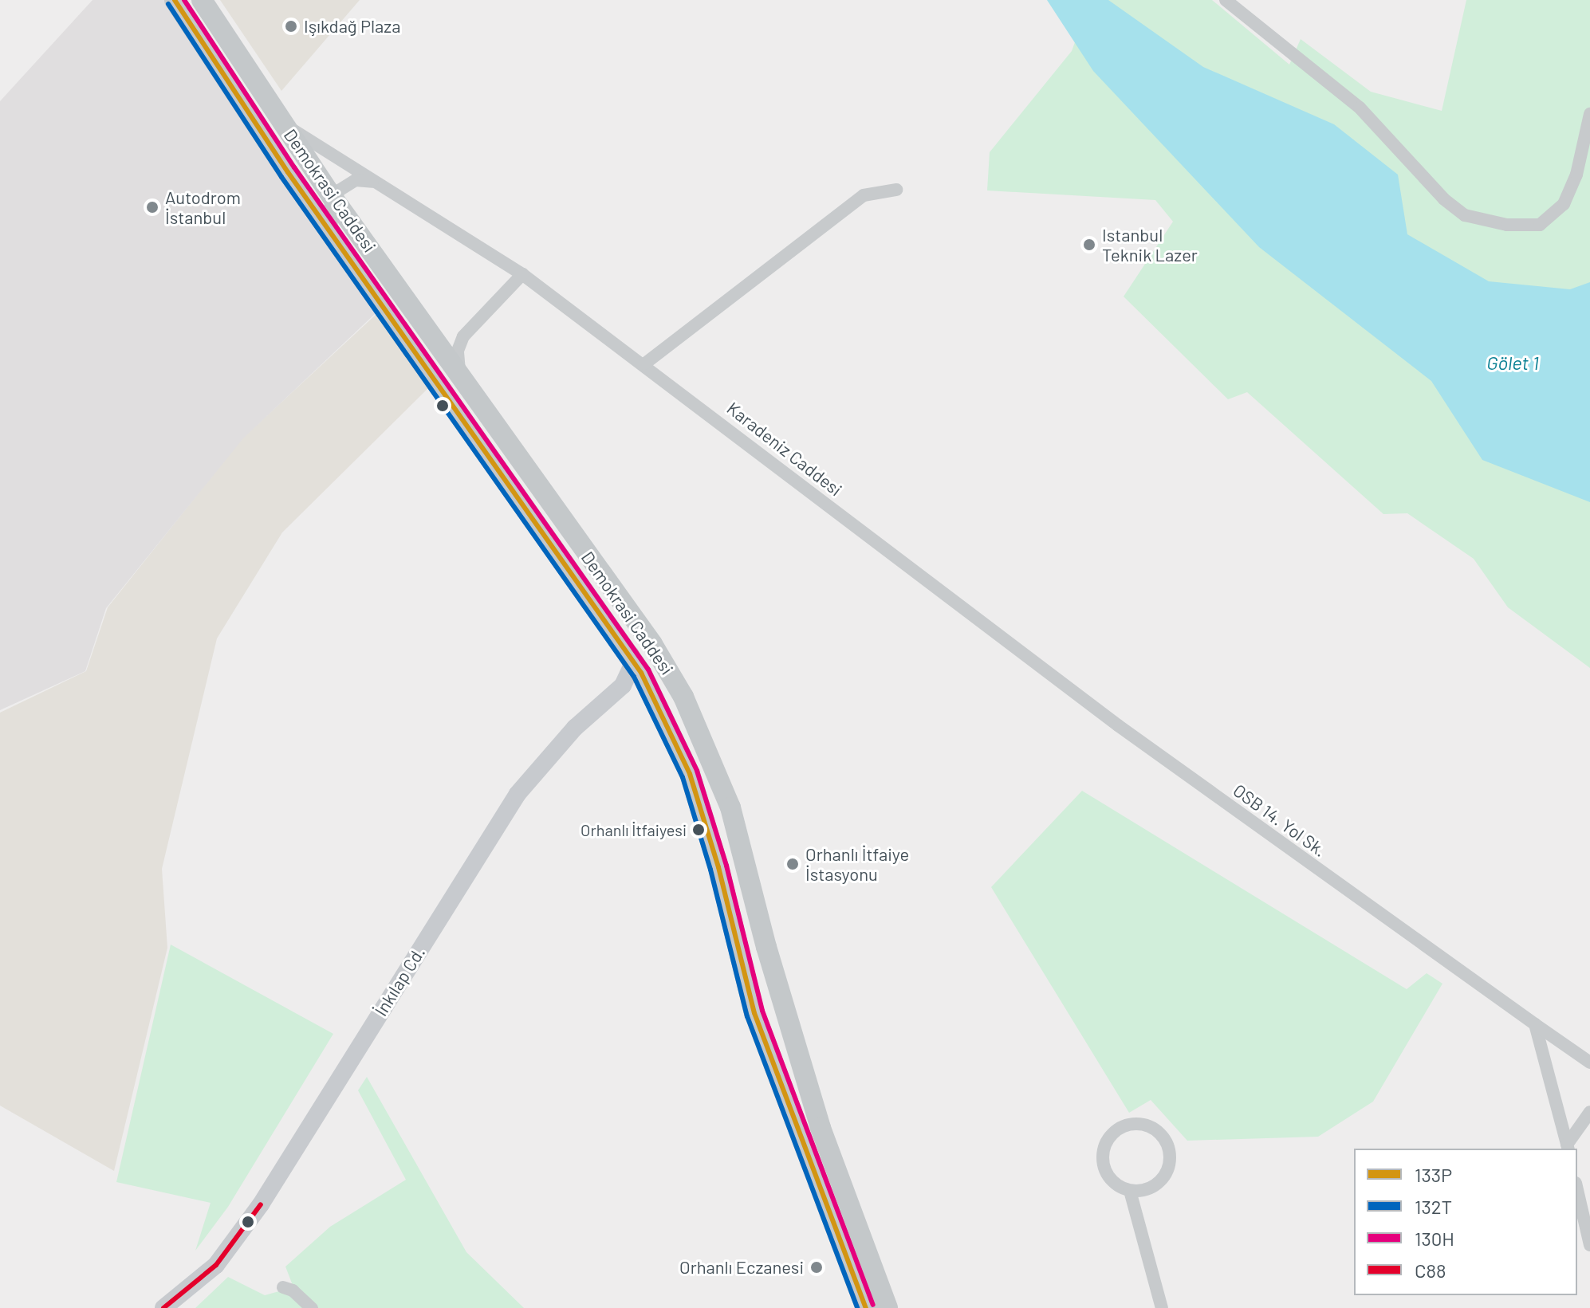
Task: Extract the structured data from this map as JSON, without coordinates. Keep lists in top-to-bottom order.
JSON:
{
  "streets": {
    "main road": ["Demokrasi Caddesi"],
    "street": ["Karadeniz Caddesi", "OSB 14. Yol Sk.", "İnkılap Cd."]
  },
  "crossings": [
    ["Demokrasi Caddesi", "Karadeniz Caddesi"],
    ["Demokrasi Caddesi", "İnkılap Cd."],
    ["Karadeniz Caddesi", "OSB 14. Yol Sk."]
  ],
  "water": ["Gölet 1"],
  "places": [
    "Işıkdağ Plaza",
    "Autodrom İstanbul",
    "Istanbul Teknik Lazer",
    "Orhanlı İtfaiyesi",
    "Orhanlı İtfaiye İstasyonu",
    "Orhanlı Eczanesi"
  ],
  "lines": [
    "transit line 133P",
    "transit line 130H",
    "transit line 132T",
    "transit line C88"
  ],
  "legend": [
    "133P",
    "132T",
    "130H",
    "C88"
  ]
}
